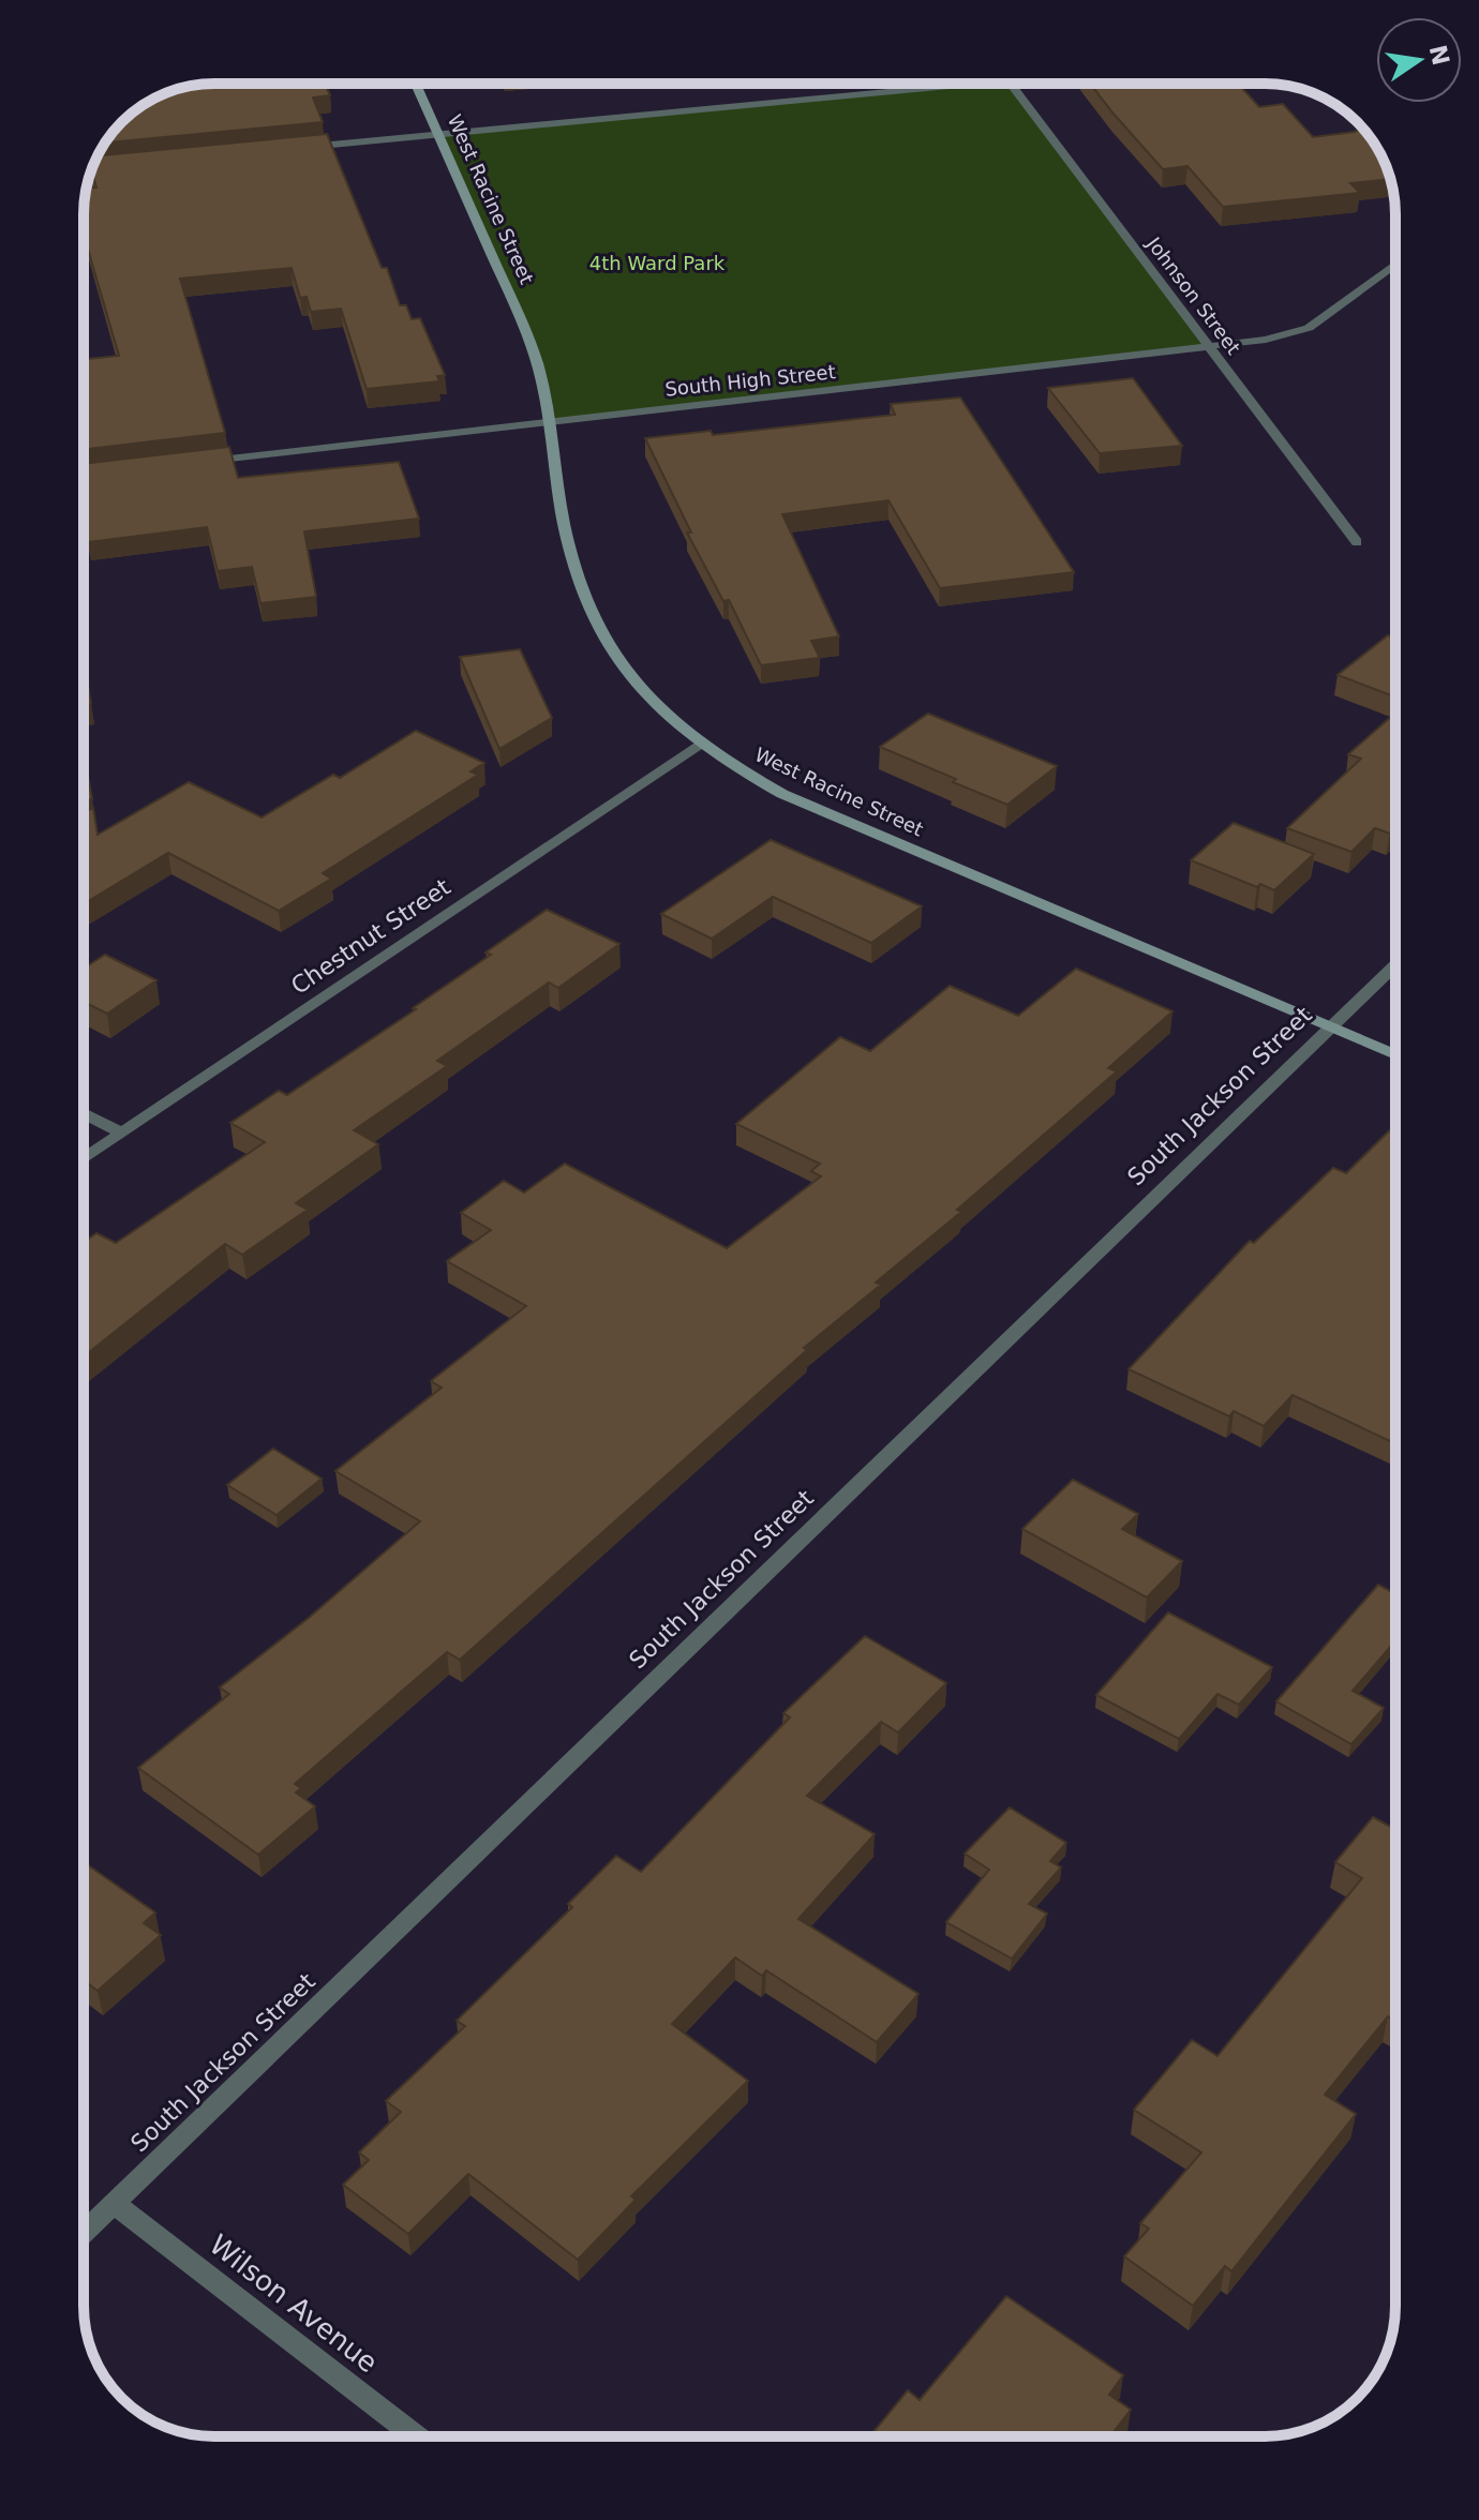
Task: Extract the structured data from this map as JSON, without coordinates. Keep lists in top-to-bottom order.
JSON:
{
  "streets": {
    "main road": ["West Racine Street"],
    "street": [
      "Johnson Street",
      "South High Street",
      "Chestnut Street",
      "South Jackson Street",
      "Wilson Avenue"
    ]
  },
  "crossings": [
    ["West Racine Street", "South High Street"],
    ["West Racine Street", "Chestnut Street"],
    ["West Racine Street", "South Jackson Street"],
    ["Johnson Street", "South High Street"],
    ["South Jackson Street", "Wilson Avenue"]
  ],
  "parks": ["4th Ward Park"],
  "north": "right"
}
